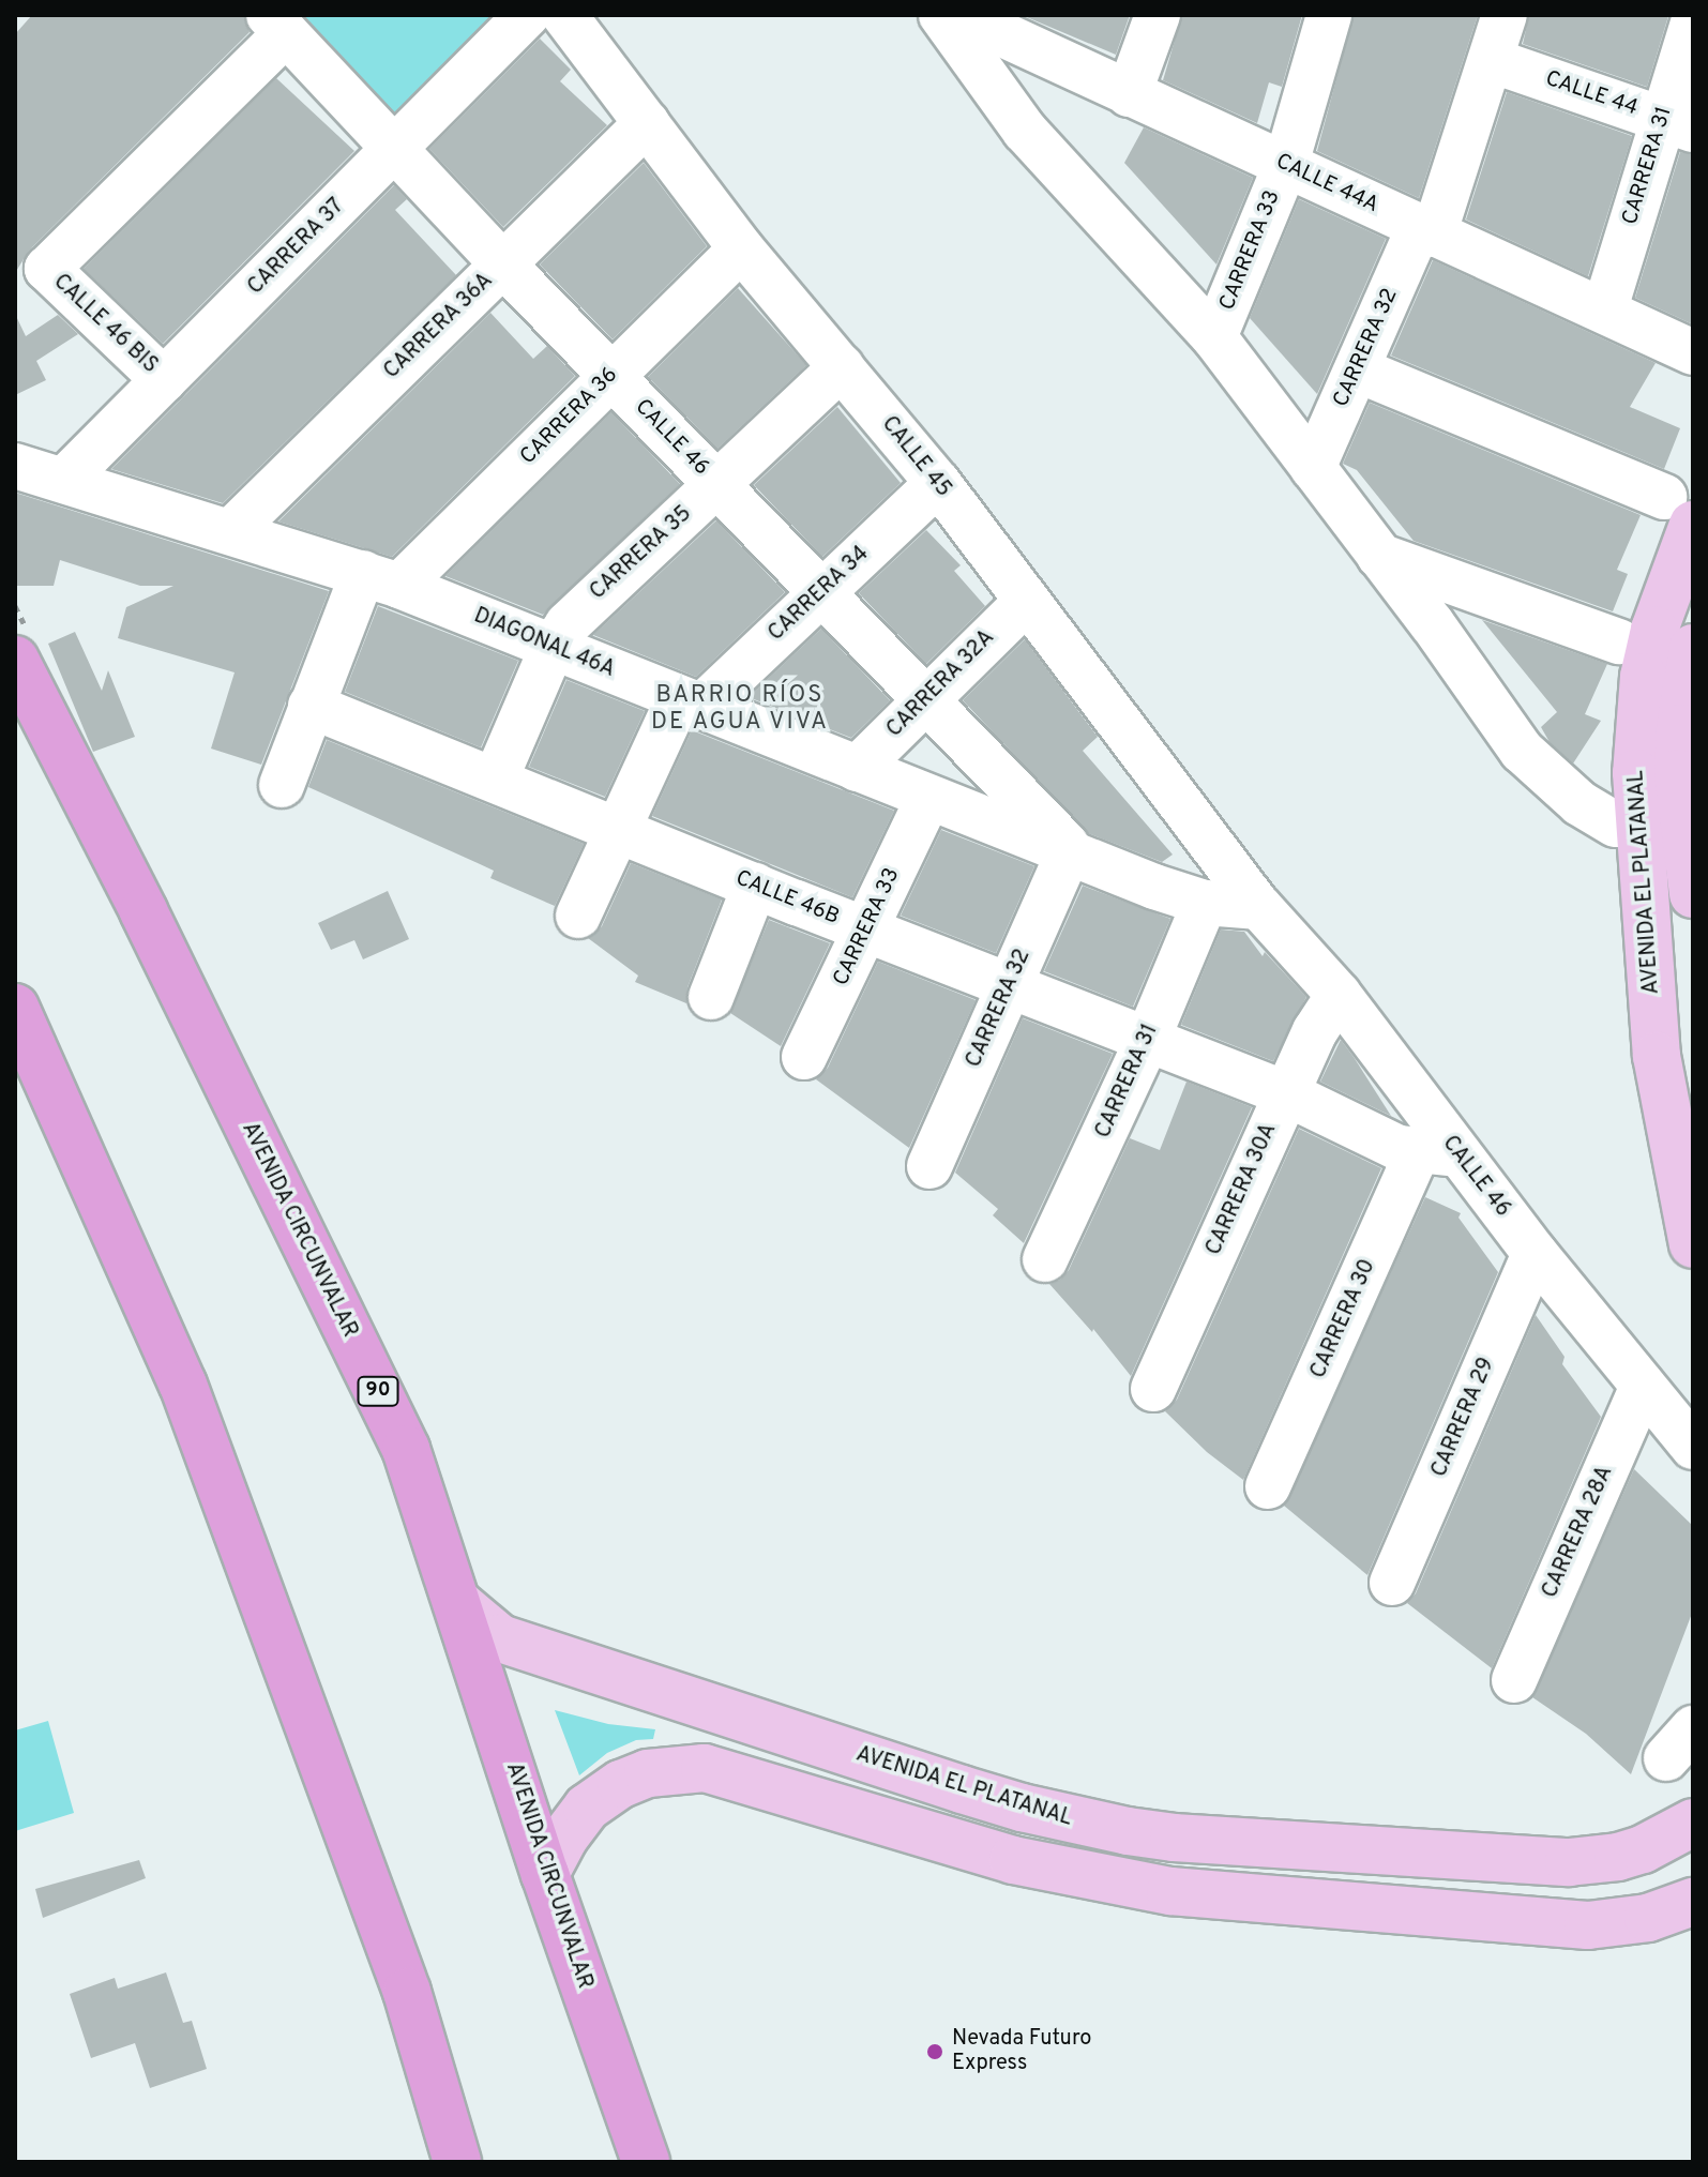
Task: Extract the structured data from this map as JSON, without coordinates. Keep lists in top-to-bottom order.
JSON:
{
  "streets": {
    "highway": ["AVENIDA CIRCUNVALAR", "90"],
    "main road": ["AVENIDA EL PLATANAL"],
    "street": [
      "CALLE 44",
      "CARRERA 31",
      "CALLE 44A",
      "CARRERA 37",
      "CARRERA 33",
      "CALLE 46 BIS",
      "CARRERA 36A",
      "CARRERA 32",
      "CARRERA 36",
      "CALLE 46",
      "CALLE 45",
      "CARRERA 35",
      "CARRERA 34",
      "DIAGONAL 46A",
      "CARRERA 32A",
      "CALLE 46B",
      "CARRERA 30A",
      "CARRERA 30",
      "CARRERA 29",
      "CARRERA 28A"
    ]
  },
  "crossings": [
    ["CALLE 44", "CARRERA 31"],
    ["CALLE 44", "CARRERA 32"],
    ["CARRERA 31", "CALLE 44A"],
    ["CARRERA 31", "DIAGONAL 46A"],
    ["CARRERA 31", "CALLE 46B"],
    ["CALLE 44A", "CARRERA 33"],
    ["CALLE 44A", "CARRERA 32"],
    ["CARRERA 37", "CALLE 46 BIS"],
    ["CARRERA 37", "CALLE 46"],
    ["CARRERA 37", "DIAGONAL 46A"],
    ["CARRERA 33", "DIAGONAL 46A"],
    ["CARRERA 33", "CALLE 46B"],
    ["CALLE 46 BIS", "CALLE 46"],
    ["CARRERA 36A", "CALLE 46"],
    ["CARRERA 36A", "CALLE 45"],
    ["CARRERA 36A", "DIAGONAL 46A"],
    ["CARRERA 32", "CALLE 46"],
    ["CARRERA 32", "DIAGONAL 46A"],
    ["CARRERA 32", "CALLE 46B"],
    ["CARRERA 36", "CALLE 46"],
    ["CARRERA 36", "CALLE 45"],
    ["CARRERA 36", "DIAGONAL 46A"],
    ["CARRERA 36", "CALLE 46B"],
    ["CALLE 46", "CALLE 45"],
    ["CALLE 46", "CARRERA 35"],
    ["CALLE 46", "CARRERA 34"],
    ["CALLE 46", "DIAGONAL 46A"],
    ["CALLE 46", "CARRERA 32A"],
    ["CALLE 46", "CALLE 46B"],
    ["CALLE 46", "CARRERA 30A"],
    ["CALLE 46", "CARRERA 30"],
    ["CALLE 46", "CARRERA 29"],
    ["CALLE 46", "CARRERA 28A"],
    ["CALLE 45", "CARRERA 35"],
    ["CALLE 45", "CARRERA 34"],
    ["CALLE 45", "DIAGONAL 46A"],
    ["CALLE 45", "CARRERA 32A"],
    ["CARRERA 35", "DIAGONAL 46A"],
    ["CARRERA 35", "CALLE 46B"],
    ["CARRERA 34", "DIAGONAL 46A"],
    ["CARRERA 34", "CALLE 46B"],
    ["DIAGONAL 46A", "CARRERA 32A"],
    ["AVENIDA EL PLATANAL", "AVENIDA CIRCUNVALAR"],
    ["CALLE 46B", "CARRERA 30A"],
    ["CALLE 46B", "CARRERA 30"]
  ],
  "districts": ["BARRIO RÍOS DE AGUA VIVA"],
  "places": ["Nevada Futuro Express"]
}
